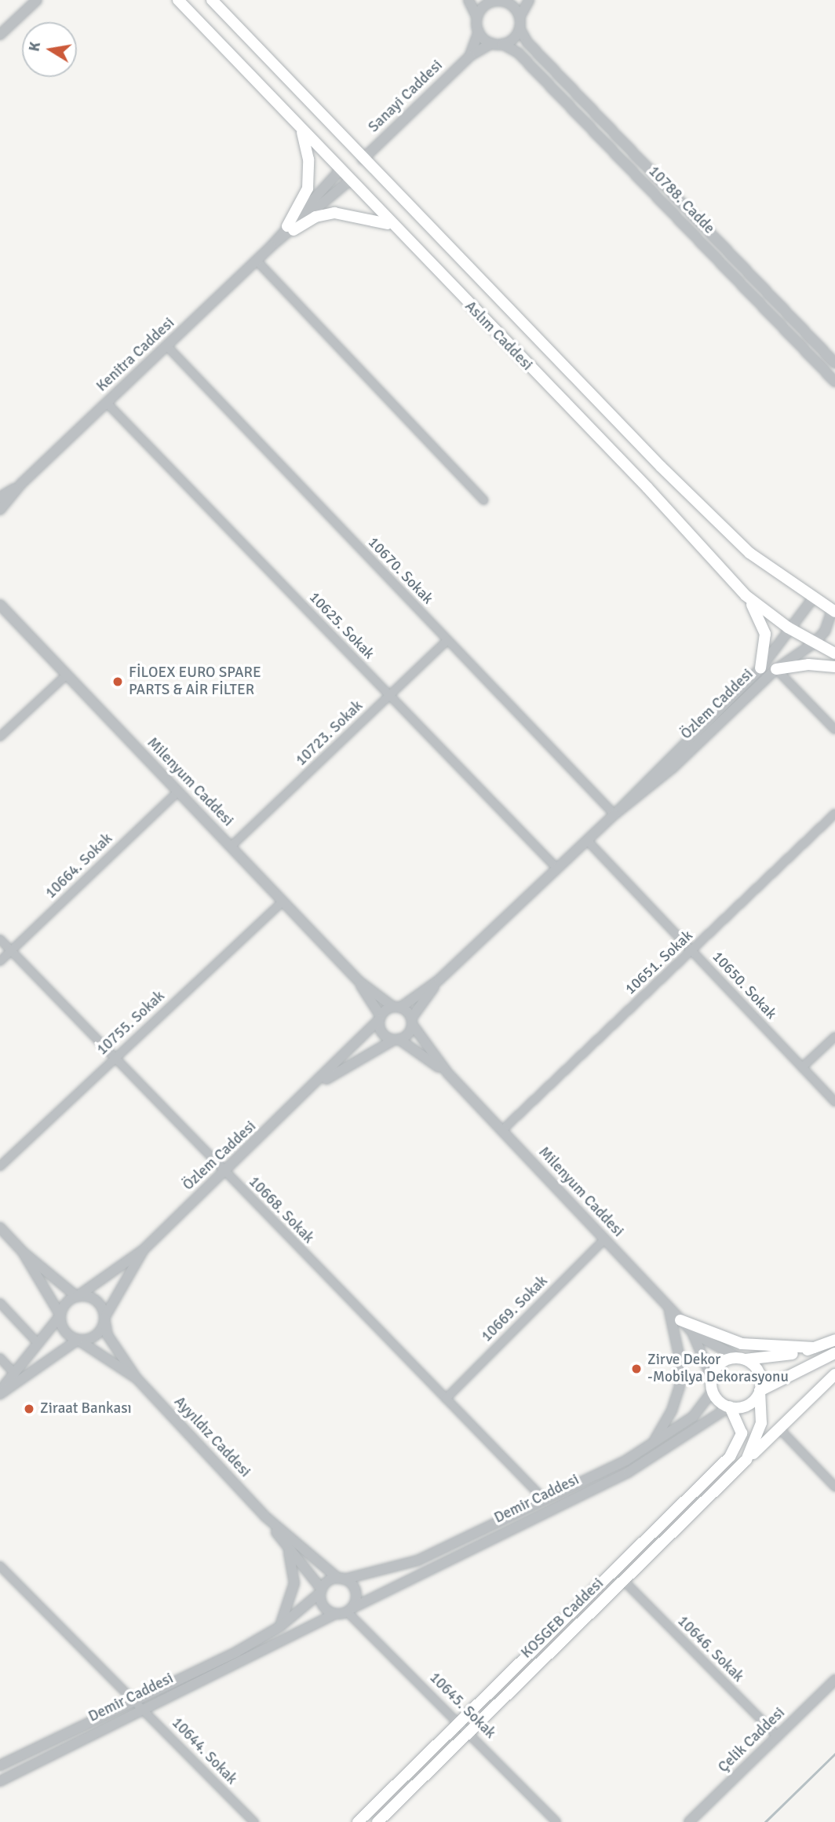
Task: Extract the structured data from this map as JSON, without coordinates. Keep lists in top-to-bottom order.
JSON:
{
  "streets": {
    "main road": ["Aslım Caddesi", "KOSGEB Caddesi"],
    "street": [
      "Sanayi Caddesi",
      "10788. Cadde",
      "Kenitra Caddesi",
      "10670. Sokak",
      "10625. Sokak",
      "Özlem Caddesi",
      "10723. Sokak",
      "Milenyum Caddesi",
      "10664. Sokak",
      "10651. Sokak",
      "10650. Sokak",
      "10755. Sokak",
      "10668. Sokak",
      "10669. Sokak",
      "Ayyıldız Caddesi",
      "Demir Caddesi",
      "10646. Sokak",
      "10645. Sokak",
      "Çelik Caddesi",
      "10644. Sokak"
    ]
  },
  "crossings": [
    ["Sanayi Caddesi", "10788. Cadde"],
    ["Sanayi Caddesi", "Aslım Caddesi"],
    ["Aslım Caddesi", "Kenitra Caddesi"],
    ["Aslım Caddesi", "Özlem Caddesi"],
    ["Kenitra Caddesi", "10670. Sokak"],
    ["Kenitra Caddesi", "10625. Sokak"],
    ["10670. Sokak", "Özlem Caddesi"],
    ["10670. Sokak", "10723. Sokak"],
    ["10625. Sokak", "Özlem Caddesi"],
    ["10625. Sokak", "10723. Sokak"],
    ["Özlem Caddesi", "10650. Sokak"],
    ["Özlem Caddesi", "10668. Sokak"],
    ["Özlem Caddesi", "Ayyıldız Caddesi"],
    ["10723. Sokak", "Milenyum Caddesi"],
    ["Milenyum Caddesi", "10664. Sokak"],
    ["Milenyum Caddesi", "10651. Sokak"],
    ["Milenyum Caddesi", "10755. Sokak"],
    ["Milenyum Caddesi", "10669. Sokak"],
    ["Milenyum Caddesi", "Demir Caddesi"],
    ["Milenyum Caddesi", "KOSGEB Caddesi"],
    ["10664. Sokak", "10668. Sokak"],
    ["10651. Sokak", "10650. Sokak"],
    ["10755. Sokak", "10668. Sokak"],
    ["10668. Sokak", "10669. Sokak"],
    ["10668. Sokak", "Demir Caddesi"],
    ["Ayyıldız Caddesi", "Demir Caddesi"],
    ["Ayyıldız Caddesi", "10645. Sokak"],
    ["Demir Caddesi", "KOSGEB Caddesi"],
    ["Demir Caddesi", "10645. Sokak"],
    ["Demir Caddesi", "10644. Sokak"],
    ["KOSGEB Caddesi", "10646. Sokak"],
    ["KOSGEB Caddesi", "10645. Sokak"],
    ["10646. Sokak", "Çelik Caddesi"]
  ],
  "places": ["FİLOEX EURO SPARE PARTS & AİR FİLTER", "Zirve Dekor -Mobilya Dekorasyonu", "Ziraat Bankası"],
  "north": "left"
}
